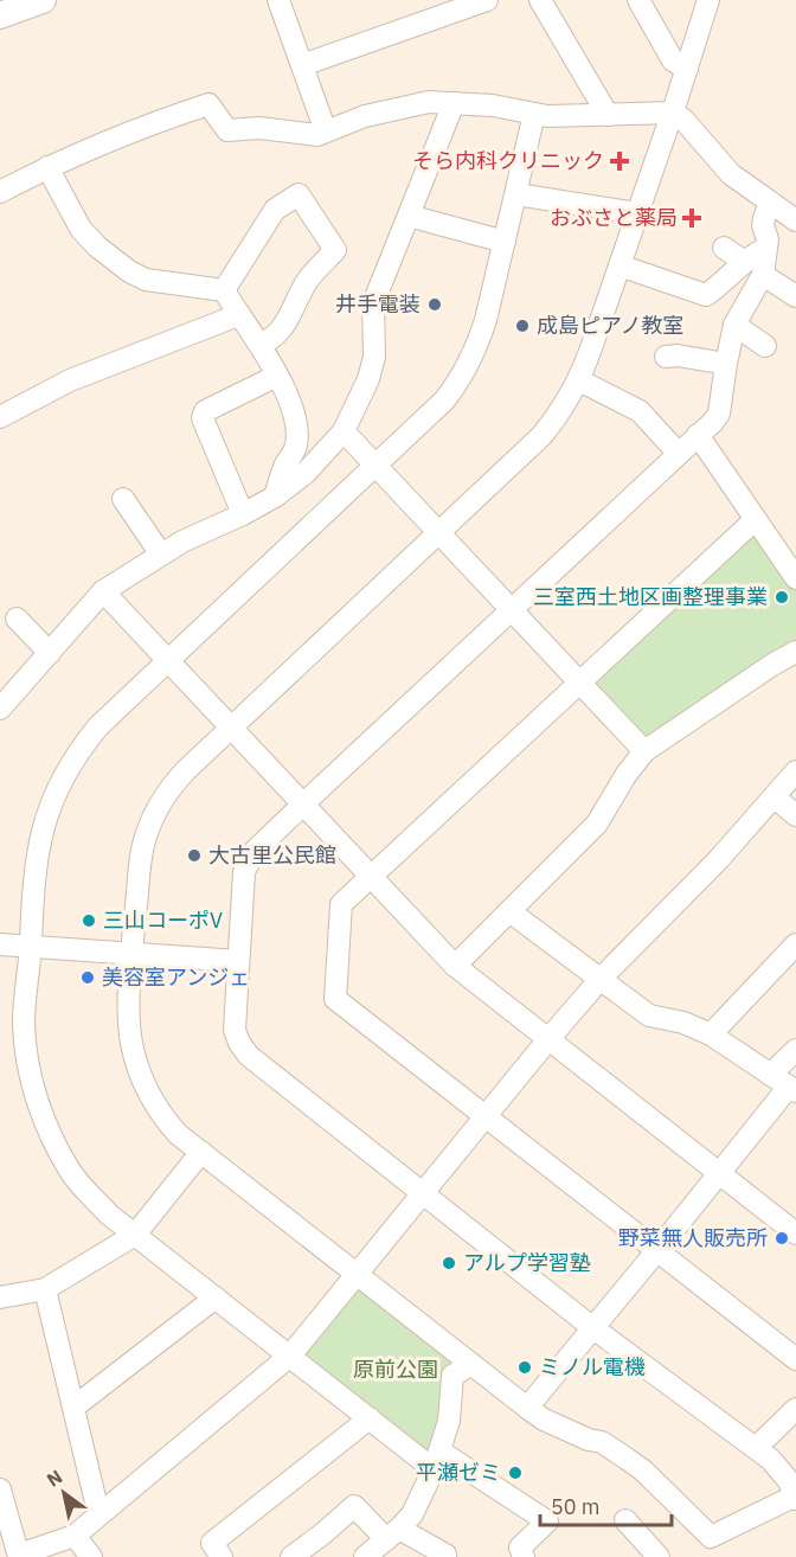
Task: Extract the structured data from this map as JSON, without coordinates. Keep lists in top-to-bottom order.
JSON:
{
  "parks": ["原前公園"],
  "places": {
    "health": ["そら内科クリニック", "おぶさと薬局"],
    "other": [
      "井手電装",
      "成島ピアノ教室",
      "三室西土地区画整理事業",
      "大古里公民館",
      "三山コーポV",
      "美容室アンジェ",
      "野菜無人販売所",
      "アルプ学習塾",
      "ミノル電機",
      "平瀬ゼミ"
    ]
  },
  "scale_bar": "50 m",
  "north": "top left"
}
